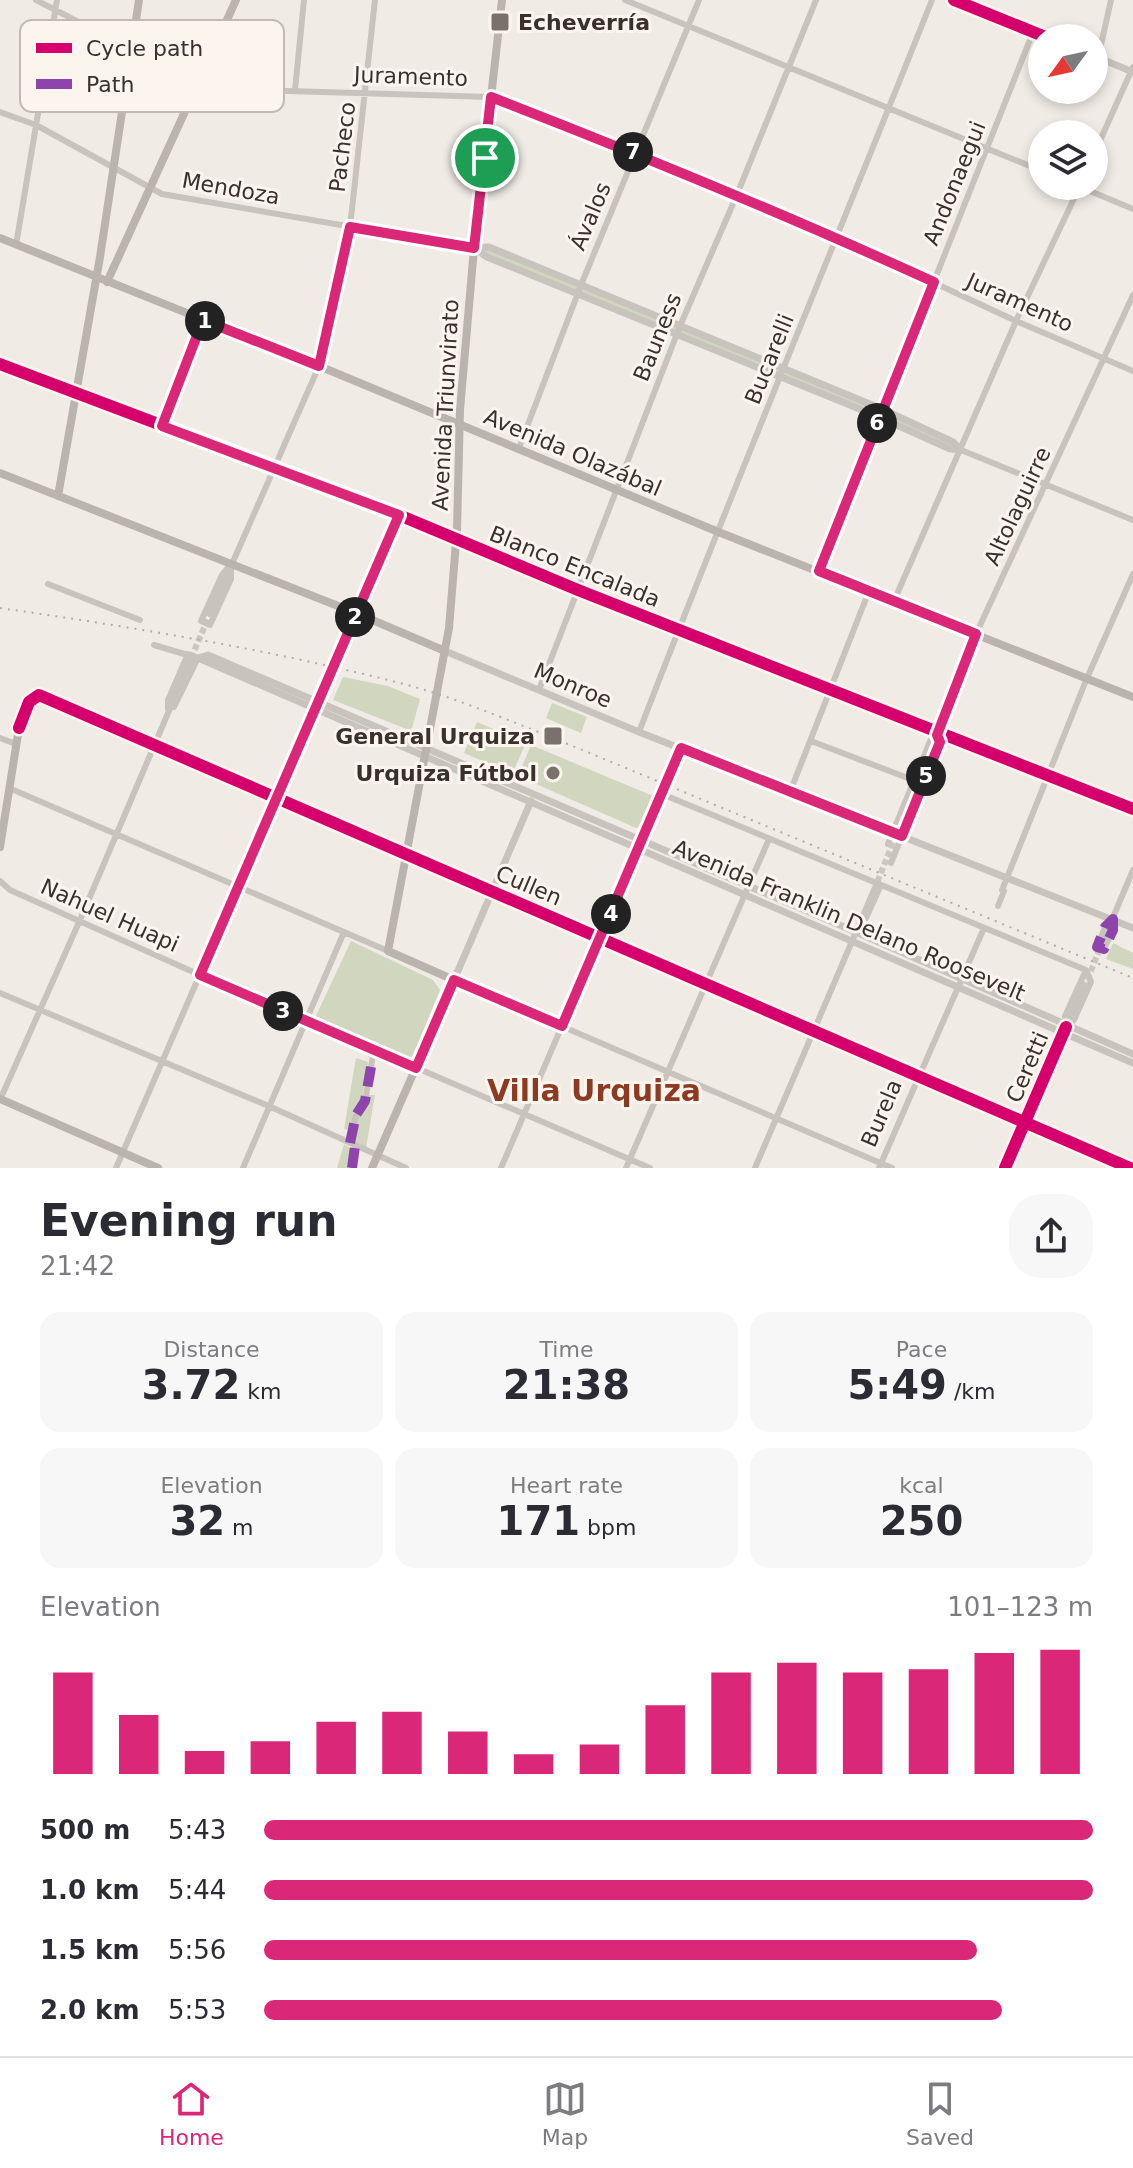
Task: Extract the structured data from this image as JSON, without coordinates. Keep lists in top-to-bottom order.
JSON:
{
  "streets": {
    "main road": ["Avenida Triunvirato", "Avenida Olazábal", "Monroe"],
    "street": [
      "Juramento",
      "Pacheco",
      "Andonaegui",
      "Mendoza",
      "Ávalos",
      "Bauness",
      "Bucarelli",
      "Altolaguirre",
      "Blanco Encalada",
      "Cullen",
      "Nahuel Huapi",
      "Avenida Franklin Delano Roosevelt",
      "Ceretti",
      "Burela"
    ]
  },
  "crossings": [
    ["Juramento", "Pacheco"],
    ["Juramento", "Andonaegui"],
    ["Juramento", "Ávalos"],
    ["Juramento", "Bauness"],
    ["Juramento", "Bucarelli"],
    ["Juramento", "Avenida Triunvirato"],
    ["Juramento", "Altolaguirre"],
    ["Pacheco", "Mendoza"],
    ["Pacheco", "Avenida Olazábal"],
    ["Pacheco", "Blanco Encalada"],
    ["Pacheco", "Monroe"],
    ["Andonaegui", "Avenida Olazábal"],
    ["Mendoza", "Avenida Triunvirato"],
    ["Ávalos", "Avenida Olazábal"],
    ["Bauness", "Avenida Olazábal"],
    ["Bauness", "Blanco Encalada"],
    ["Bauness", "Monroe"],
    ["Bucarelli", "Avenida Olazábal"],
    ["Bucarelli", "Blanco Encalada"],
    ["Bucarelli", "Monroe"],
    ["Avenida Triunvirato", "Avenida Olazábal"],
    ["Avenida Triunvirato", "Blanco Encalada"],
    ["Avenida Triunvirato", "Monroe"],
    ["Avenida Triunvirato", "Cullen"],
    ["Avenida Triunvirato", "Avenida Franklin Delano Roosevelt"],
    ["Avenida Olazábal", "Altolaguirre"],
    ["Altolaguirre", "Blanco Encalada"],
    ["Altolaguirre", "Monroe"],
    ["Cullen", "Ceretti"],
    ["Cullen", "Burela"],
    ["Avenida Franklin Delano Roosevelt", "Ceretti"],
    ["Avenida Franklin Delano Roosevelt", "Burela"],
    ["Ceretti", "Burela"]
  ],
  "districts": ["Villa Urquiza"],
  "places": {
    "transit": ["Echeverría", "General Urquiza"],
    "other": ["Urquiza Fútbol"]
  },
  "legend": ["Cycle path", "Path"],
  "north": "bottom left",
  "page": {
    "pins": [
      "7",
      "1",
      "6",
      "2",
      "5",
      "4",
      "3"
    ],
    "heading": ["Evening run", "21:42"],
    "stats": [
      ["Distance", "3.72 km"],
      ["Time", "21:38"],
      ["Pace", "5:49 /km"],
      ["Elevation", "32 m"],
      ["Heart rate", "171 bpm"],
      ["kcal", "250"]
    ],
    "chart": ["Elevation", "101–123 m"],
    "list": [
      {
        "name": "500 m",
        "note": "5:43"
      },
      {
        "name": "1.0 km",
        "note": "5:44"
      },
      {
        "name": "1.5 km",
        "note": "5:56"
      },
      {
        "name": "2.0 km",
        "note": "5:53"
      }
    ],
    "tabs": ["Home", "Map", "Saved"]
  }
}
